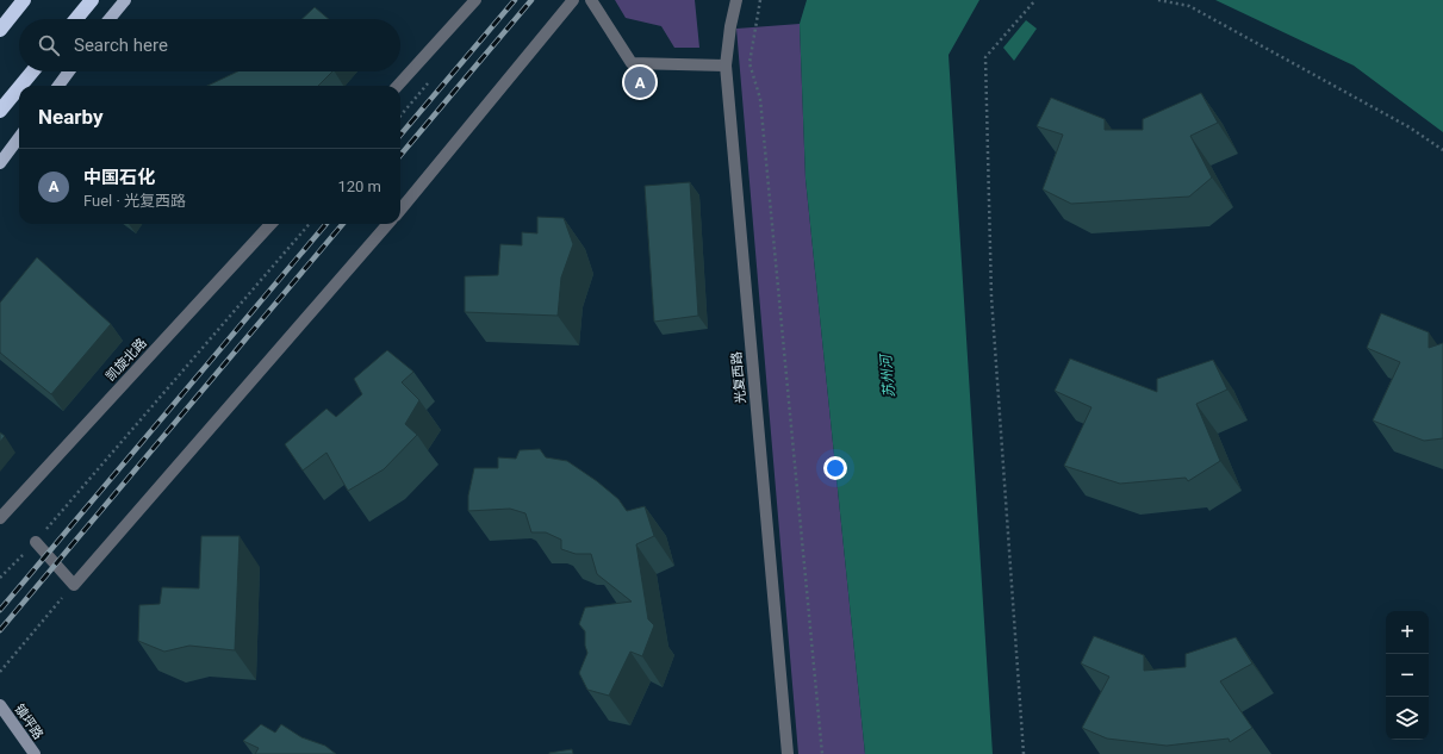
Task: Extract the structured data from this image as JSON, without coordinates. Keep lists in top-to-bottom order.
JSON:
{
  "streets": {
    "main road": ["镇坪路"],
    "street": ["凯旋北路", "光复西路"]
  },
  "water": ["苏州河"],
  "page": {
    "search": "Search here",
    "pins": "A",
    "heading": "Nearby",
    "list": [
      {
        "mark": "A",
        "name": "中国石化",
        "note": "Fuel · 光复西路",
        "value": "120 m"
      }
    ],
    "map_buttons": ["+", "−"]
  }
}
